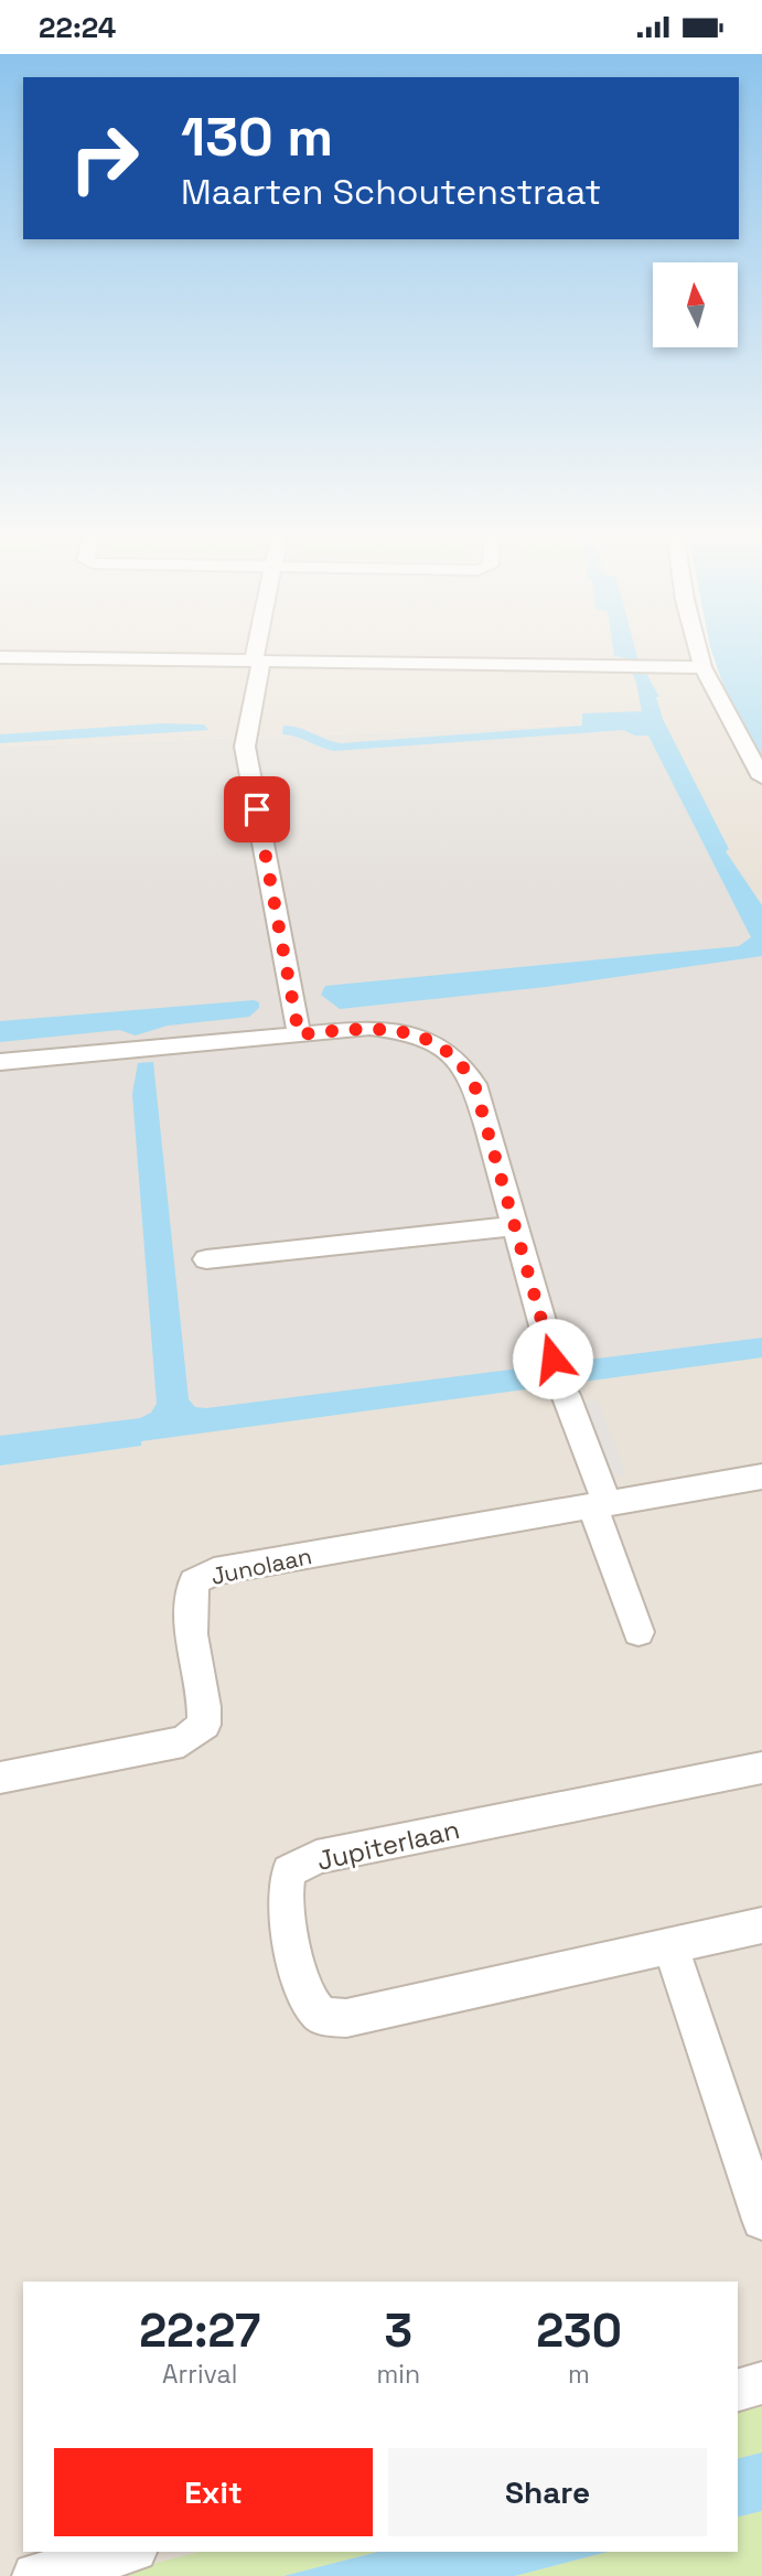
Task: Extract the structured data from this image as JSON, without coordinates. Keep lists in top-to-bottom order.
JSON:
{
  "streets": {
    "street": ["Junolaan", "Jupiterlaan"]
  },
  "north": "top",
  "page": {
    "status": "22:24",
    "turn": ["130 m", "Maarten Schoutenstraat"],
    "eta": [
      "22:27",
      "Arrival",
      "3",
      "min",
      "230",
      "m"
    ],
    "buttons": ["Exit", "Share"]
  }
}
